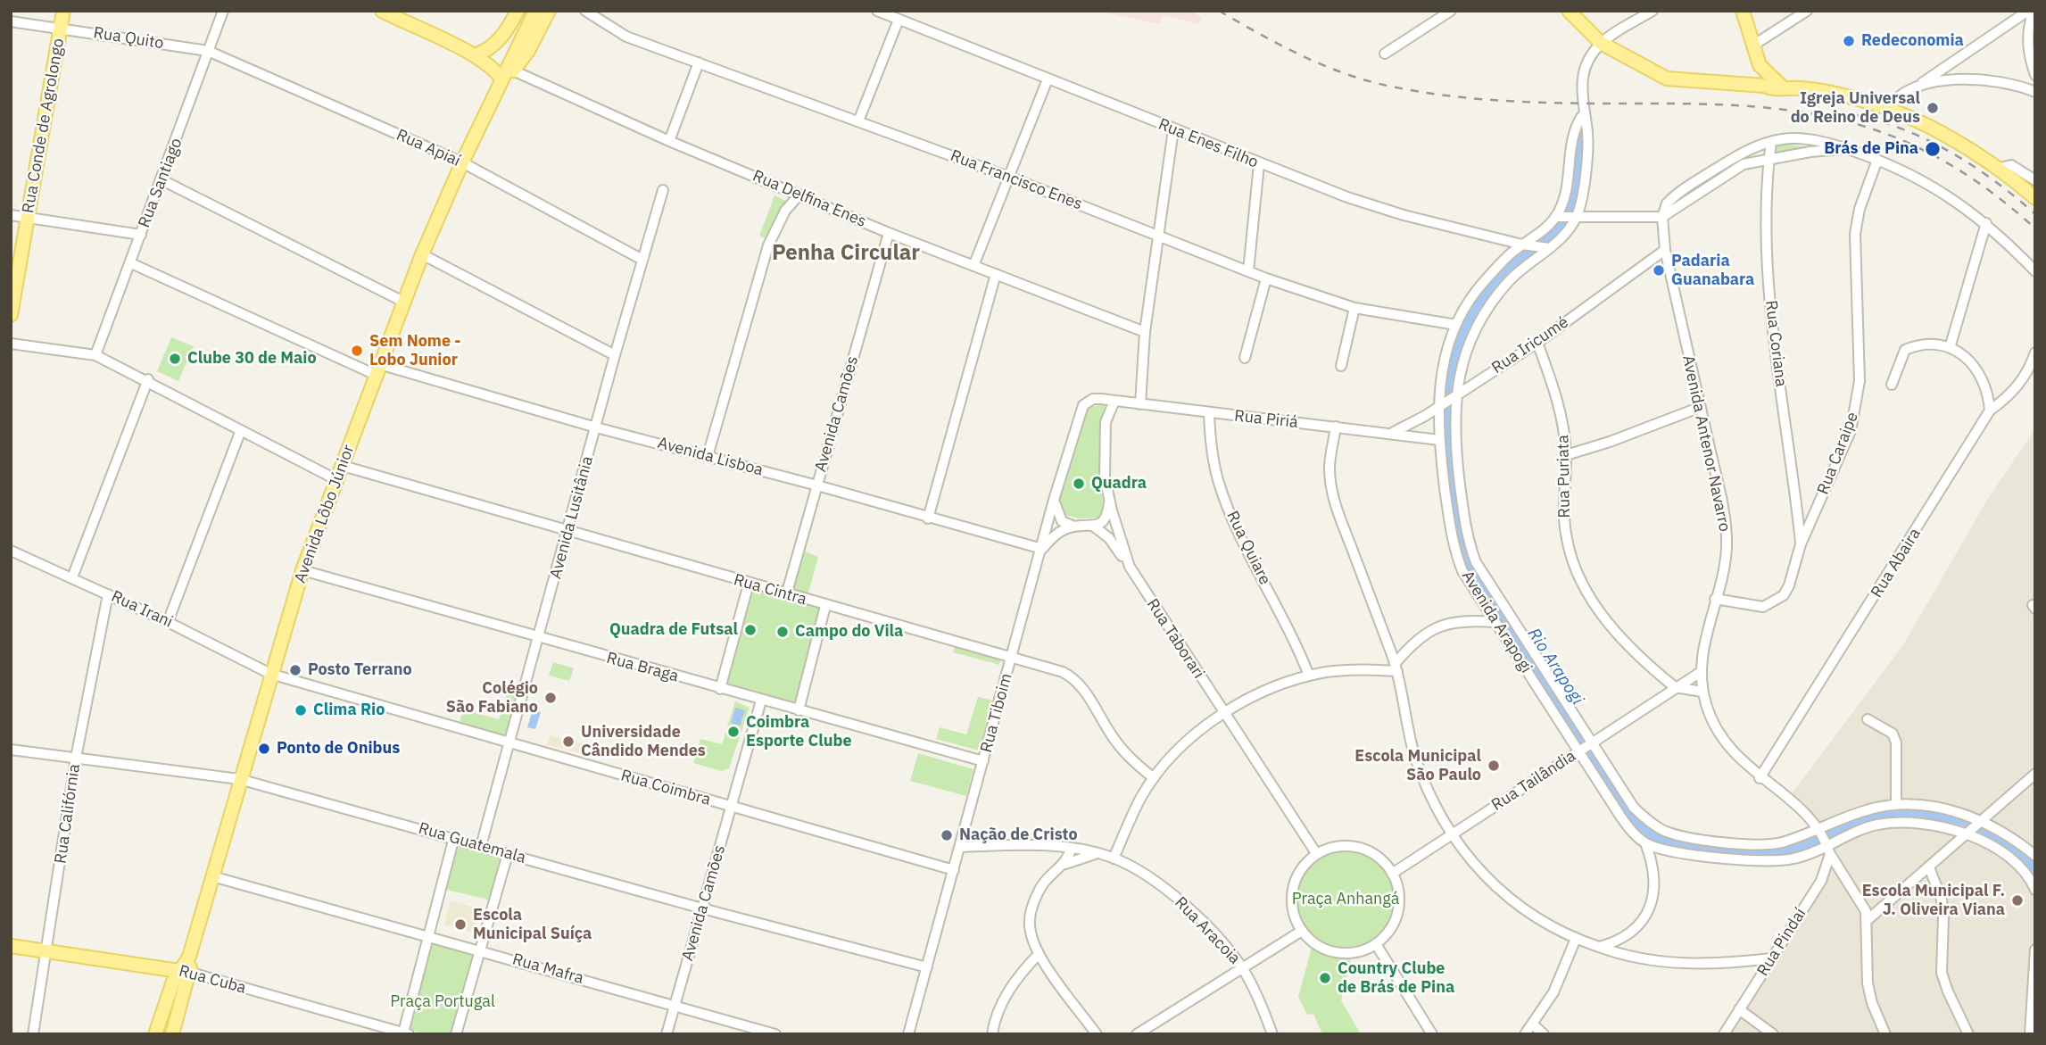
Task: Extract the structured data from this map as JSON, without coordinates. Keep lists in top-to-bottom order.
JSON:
{
  "streets": {
    "main road": ["Rua Conde de Agrolongo", "Avenida Lôbo Júnior", "Rua Cuba"],
    "street": [
      "Rua Quito",
      "Rua Enes Filho",
      "Rua Apiaí",
      "Rua Francisco Enes",
      "Rua Santiago",
      "Rua Delfina Enes",
      "Rua Coriana",
      "Rua Iricumé",
      "Avenida Camões",
      "Rua Piriá",
      "Avenida Antenor Navarro",
      "Rua Caraipe",
      "Avenida Lisboa",
      "Rua Puriata",
      "Avenida Lusitânia",
      "Rua Quiare",
      "Rua Abaira",
      "Rua Cintra",
      "Rua Irani",
      "Avenida Arapogi",
      "Rua Taborari",
      "Rua Braga",
      "Rua Tiboim",
      "Rua Tailândia",
      "Rua Coimbra",
      "Rua Califórnia",
      "Rua Guatemala",
      "Rua Aracoia",
      "Rua Pindaí",
      "Rua Mafra"
    ]
  },
  "crossings": [
    ["Rua Quito", "Rua Conde de Agrolongo"],
    ["Rua Quito", "Rua Apiaí"],
    ["Rua Quito", "Rua Santiago"],
    ["Rua Enes Filho", "Avenida Arapogi"],
    ["Rua Apiaí", "Rua Santiago"],
    ["Rua Apiaí", "Avenida Lôbo Júnior"],
    ["Rua Apiaí", "Avenida Lusitânia"],
    ["Rua Francisco Enes", "Avenida Arapogi"],
    ["Rua Santiago", "Avenida Lisboa"],
    ["Rua Delfina Enes", "Avenida Camões"],
    ["Rua Delfina Enes", "Avenida Lôbo Júnior"],
    ["Rua Coriana", "Rua Caraipe"],
    ["Rua Iricumé", "Rua Piriá"],
    ["Rua Iricumé", "Avenida Antenor Navarro"],
    ["Rua Iricumé", "Rua Puriata"],
    ["Rua Iricumé", "Avenida Arapogi"],
    ["Avenida Camões", "Avenida Lisboa"],
    ["Avenida Camões", "Rua Cintra"],
    ["Avenida Camões", "Rua Braga"],
    ["Avenida Camões", "Rua Coimbra"],
    ["Avenida Camões", "Rua Guatemala"],
    ["Avenida Camões", "Rua Mafra"],
    ["Rua Piriá", "Rua Quiare"],
    ["Rua Piriá", "Avenida Arapogi"],
    ["Rua Piriá", "Rua Taborari"],
    ["Rua Piriá", "Rua Tiboim"],
    ["Avenida Antenor Navarro", "Rua Caraipe"],
    ["Avenida Antenor Navarro", "Rua Abaira"],
    ["Avenida Antenor Navarro", "Avenida Arapogi"],
    ["Avenida Antenor Navarro", "Rua Tailândia"],
    ["Avenida Antenor Navarro", "Rua Pindaí"],
    ["Avenida Lisboa", "Avenida Lôbo Júnior"],
    ["Avenida Lisboa", "Avenida Lusitânia"],
    ["Avenida Lisboa", "Rua Tiboim"],
    ["Rua Puriata", "Rua Tailândia"],
    ["Avenida Lôbo Júnior", "Rua Cintra"],
    ["Avenida Lôbo Júnior", "Rua Irani"],
    ["Avenida Lôbo Júnior", "Rua Braga"],
    ["Avenida Lôbo Júnior", "Rua Coimbra"],
    ["Avenida Lôbo Júnior", "Rua Guatemala"],
    ["Avenida Lôbo Júnior", "Rua Mafra"],
    ["Avenida Lôbo Júnior", "Rua Cuba"],
    ["Avenida Lusitânia", "Rua Cintra"],
    ["Avenida Lusitânia", "Rua Braga"],
    ["Avenida Lusitânia", "Rua Coimbra"],
    ["Avenida Lusitânia", "Rua Guatemala"],
    ["Rua Cintra", "Rua Tiboim"],
    ["Rua Irani", "Rua Coimbra"],
    ["Rua Irani", "Rua Califórnia"],
    ["Avenida Arapogi", "Rua Tailândia"],
    ["Rua Taborari", "Rua Tailândia"],
    ["Rua Braga", "Rua Tiboim"],
    ["Rua Tiboim", "Rua Coimbra"],
    ["Rua Tiboim", "Rua Guatemala"],
    ["Rua Tiboim", "Rua Aracoia"],
    ["Rua Califórnia", "Rua Guatemala"],
    ["Rua Califórnia", "Rua Cuba"]
  ],
  "districts": ["Penha Circular"],
  "water": ["Rio Arapogi"],
  "parks": ["Praça Anhangá", "Praça Portugal"],
  "places": [
    "Redeconomia",
    "Igreja Universal do Reino de Deus",
    "Brás de Pina",
    "Padaria Guanabara",
    "Sem Nome - Lobo Junior",
    "Clube 30 de Maio",
    "Quadra",
    "Quadra de Futsal",
    "Campo do Vila",
    "Posto Terrano",
    "Colégio São Fabiano",
    "Clima Rio",
    "Coimbra Esporte Clube",
    "Universidade Cândido Mendes",
    "Ponto de Onibus",
    "Escola Municipal São Paulo",
    "Nação de Cristo",
    "Escola Municipal F. J. Oliveira Viana",
    "Escola Municipal Suíça",
    "Country Clube de Brás de Pina"
  ]
}
